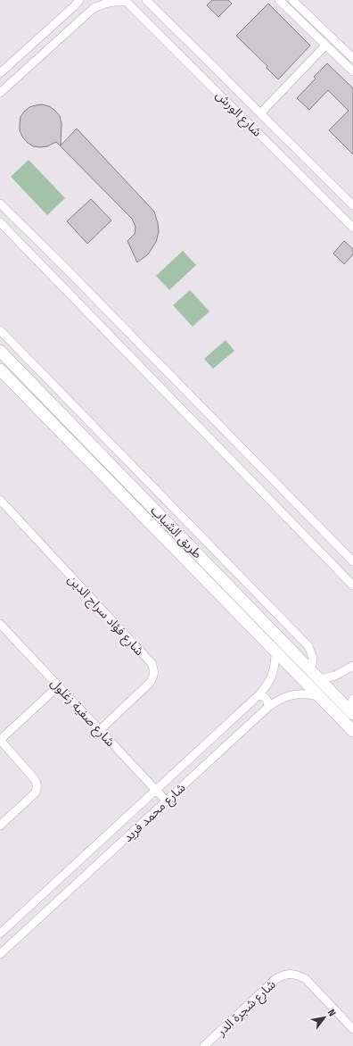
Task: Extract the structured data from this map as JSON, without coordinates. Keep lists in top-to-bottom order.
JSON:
{
  "streets": {
    "street": [
      "شارع الورش",
      "طريق الشباب",
      "شارع فؤاد سراج الدين",
      "شارع صفية زغلول",
      "شارع محمد فريد",
      "شارع شجرة الدر"
    ]
  },
  "crossings": [
    ["طريق الشباب", "شارع محمد فريد"],
    ["شارع فؤاد سراج الدين", "شارع صفية زغلول"],
    ["شارع صفية زغلول", "شارع محمد فريد"]
  ],
  "north": "top right"
}
